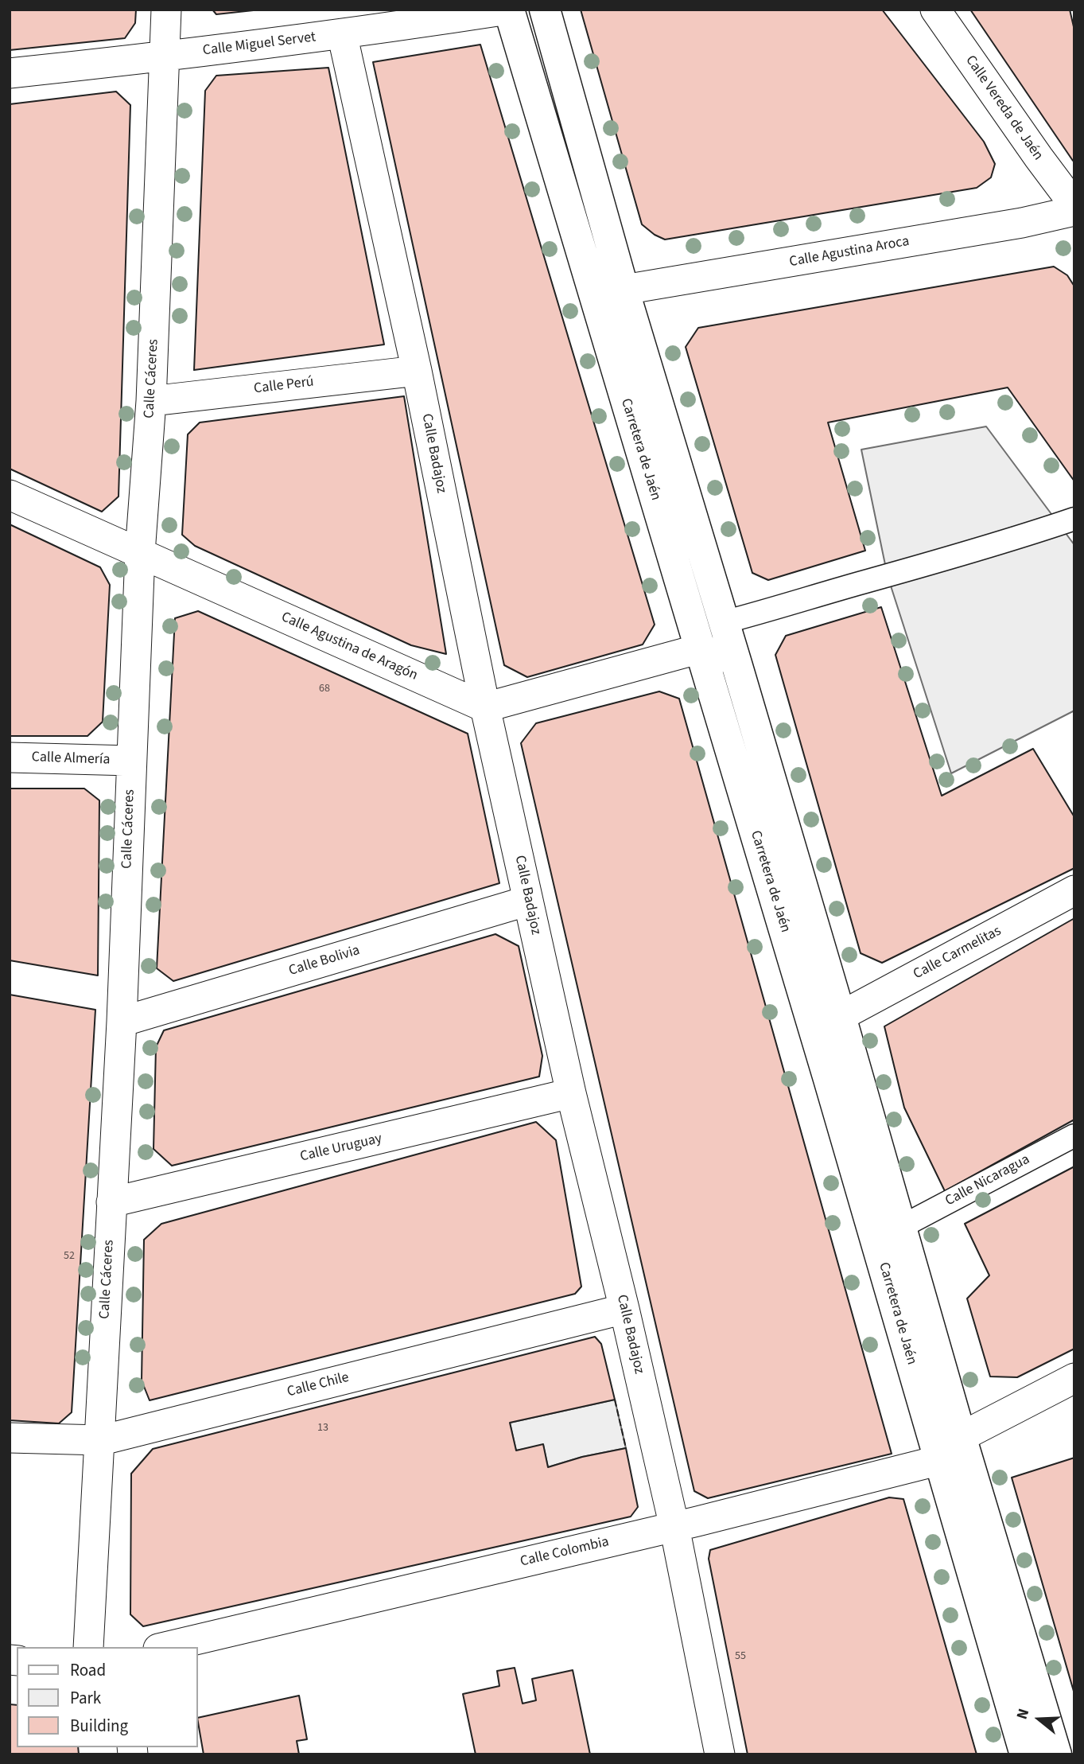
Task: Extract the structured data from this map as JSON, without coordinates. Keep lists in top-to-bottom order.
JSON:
{
  "streets": {
    "main road": ["Carretera de Jaén"],
    "street": [
      "Calle Miguel Servet",
      "Calle Vereda de Jaén",
      "Calle Agustina Aroca",
      "Calle Cáceres",
      "Calle Perú",
      "Calle Badajoz",
      "Calle Agustina de Aragón",
      "Calle Almería",
      "Calle Carmelitas",
      "Calle Bolivia",
      "Calle Uruguay",
      "Calle Nicaragua",
      "Calle Chile",
      "Calle Colombia"
    ]
  },
  "crossings": [
    ["Calle Miguel Servet", "Calle Cáceres"],
    ["Calle Miguel Servet", "Carretera de Jaén"],
    ["Calle Miguel Servet", "Calle Badajoz"],
    ["Calle Agustina Aroca", "Carretera de Jaén"],
    ["Calle Cáceres", "Calle Perú"],
    ["Calle Cáceres", "Calle Agustina de Aragón"],
    ["Calle Cáceres", "Calle Almería"],
    ["Calle Cáceres", "Calle Bolivia"],
    ["Calle Cáceres", "Calle Uruguay"],
    ["Calle Cáceres", "Calle Chile"],
    ["Calle Perú", "Calle Badajoz"],
    ["Carretera de Jaén", "Calle Carmelitas"],
    ["Carretera de Jaén", "Calle Nicaragua"],
    ["Carretera de Jaén", "Calle Colombia"],
    ["Calle Badajoz", "Calle Agustina de Aragón"],
    ["Calle Badajoz", "Calle Bolivia"],
    ["Calle Badajoz", "Calle Uruguay"],
    ["Calle Badajoz", "Calle Chile"],
    ["Calle Badajoz", "Calle Colombia"]
  ],
  "house_numbers": [
    "68",
    "52",
    "13",
    "55"
  ],
  "legend": ["Road", "Park", "Building"],
  "north": "left"
}
